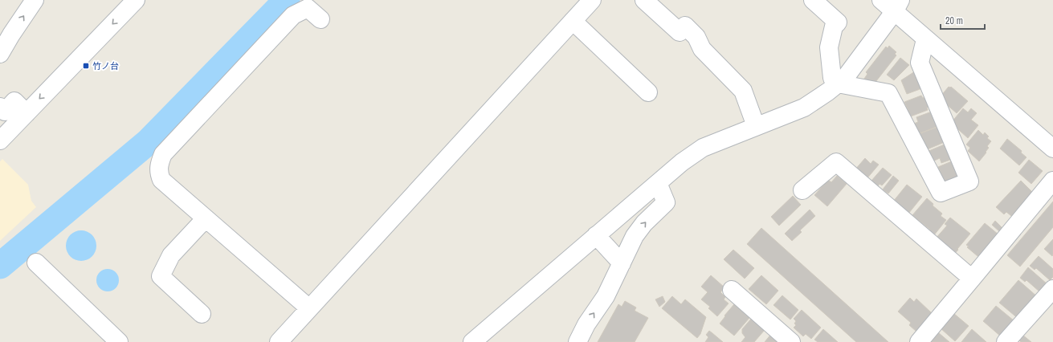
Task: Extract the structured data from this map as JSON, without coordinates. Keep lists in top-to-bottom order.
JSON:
{
  "places": {
    "transit": ["竹ノ台"]
  },
  "scale_bar": "20 m"
}
